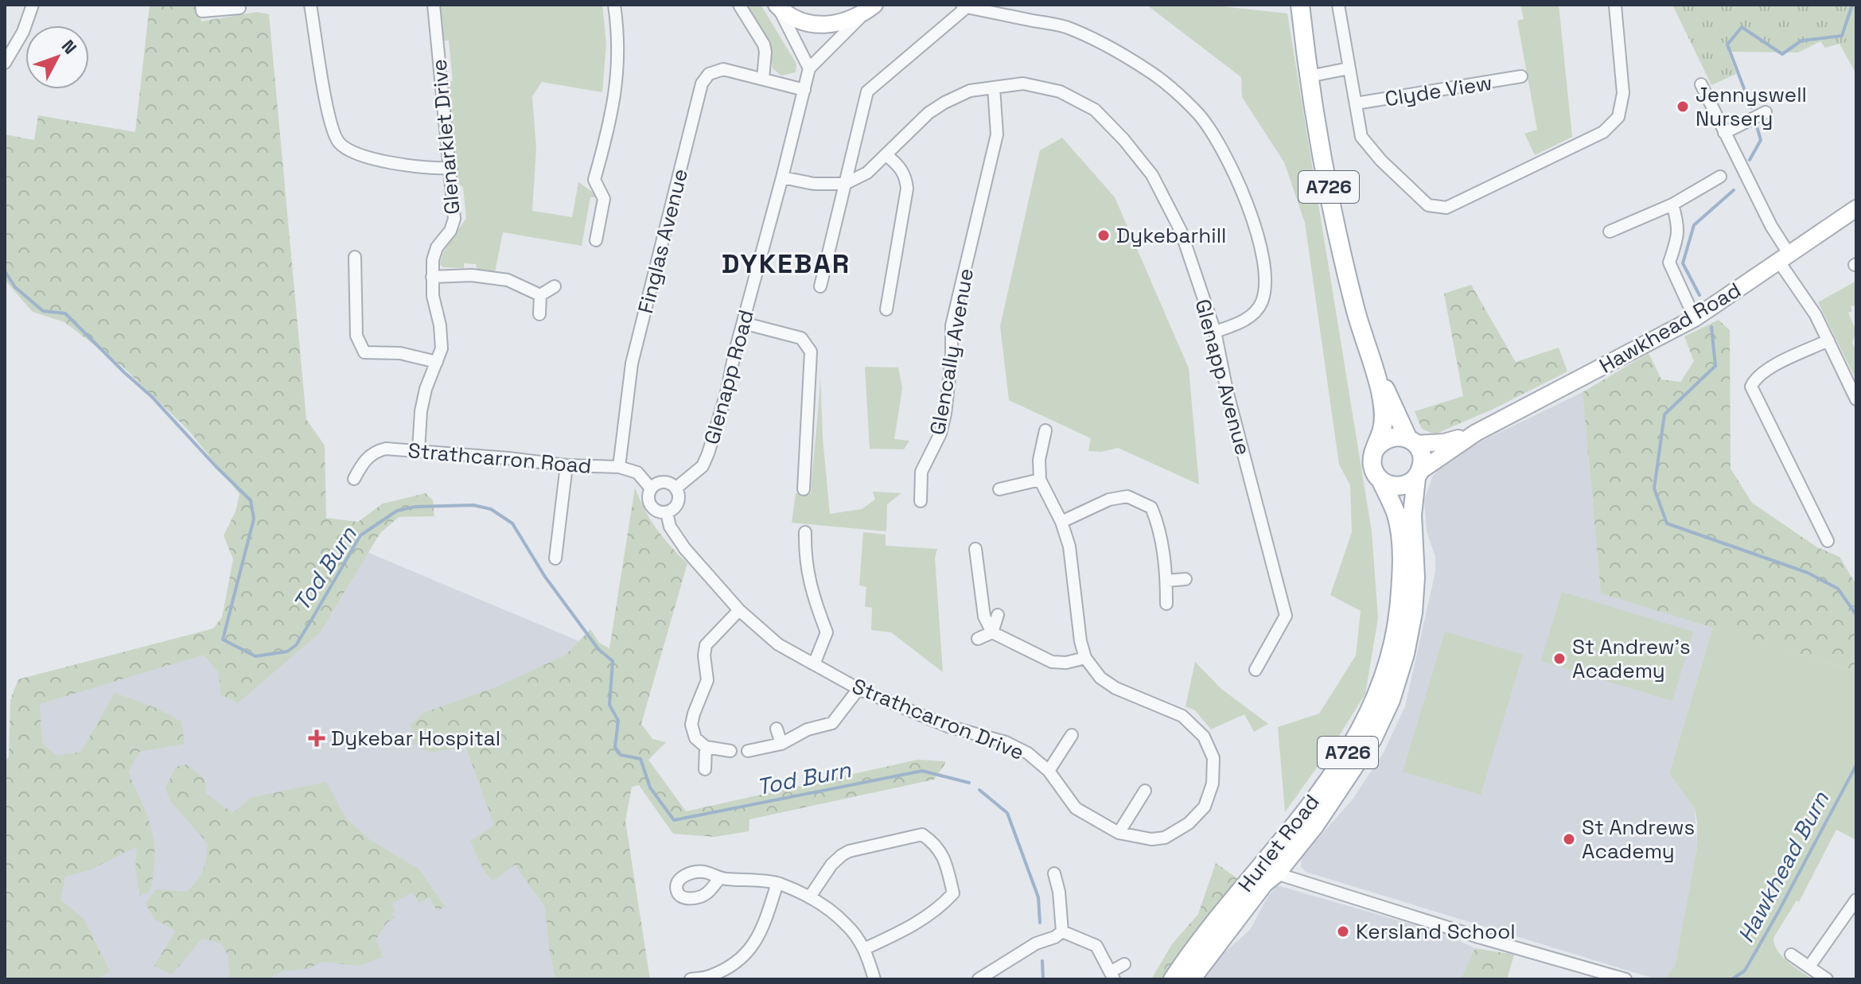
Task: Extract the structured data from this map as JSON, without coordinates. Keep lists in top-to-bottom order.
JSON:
{
  "streets": {
    "main road": ["A726", "Hurlet Road"],
    "street": [
      "Clyde View",
      "Glenarklet Drive",
      "Finglas Avenue",
      "Hawkhead Road",
      "Glencally Avenue",
      "Glenapp Road",
      "Glenapp Avenue",
      "Strathcarron Road",
      "Strathcarron Drive"
    ]
  },
  "crossings": [
    ["Glenarklet Drive", "Strathcarron Road"],
    ["A726", "Hawkhead Road"],
    ["A726", "Hurlet Road"],
    ["Finglas Avenue", "Strathcarron Road"],
    ["Hawkhead Road", "Hurlet Road"],
    ["Glencally Avenue", "Glenapp Avenue"],
    ["Glenapp Road", "Strathcarron Road"],
    ["Glenapp Road", "Strathcarron Drive"],
    ["Strathcarron Road", "Strathcarron Drive"]
  ],
  "districts": ["DYKEBAR"],
  "water": ["Tod Burn", "Hawkhead Burn"],
  "places": {
    "other": [
      "Jennyswell Nursery",
      "Dykebarhill",
      "St Andrew's Academy",
      "St Andrews Academy",
      "Kersland School"
    ],
    "health": ["Dykebar Hospital"]
  },
  "north": "top right"
}
